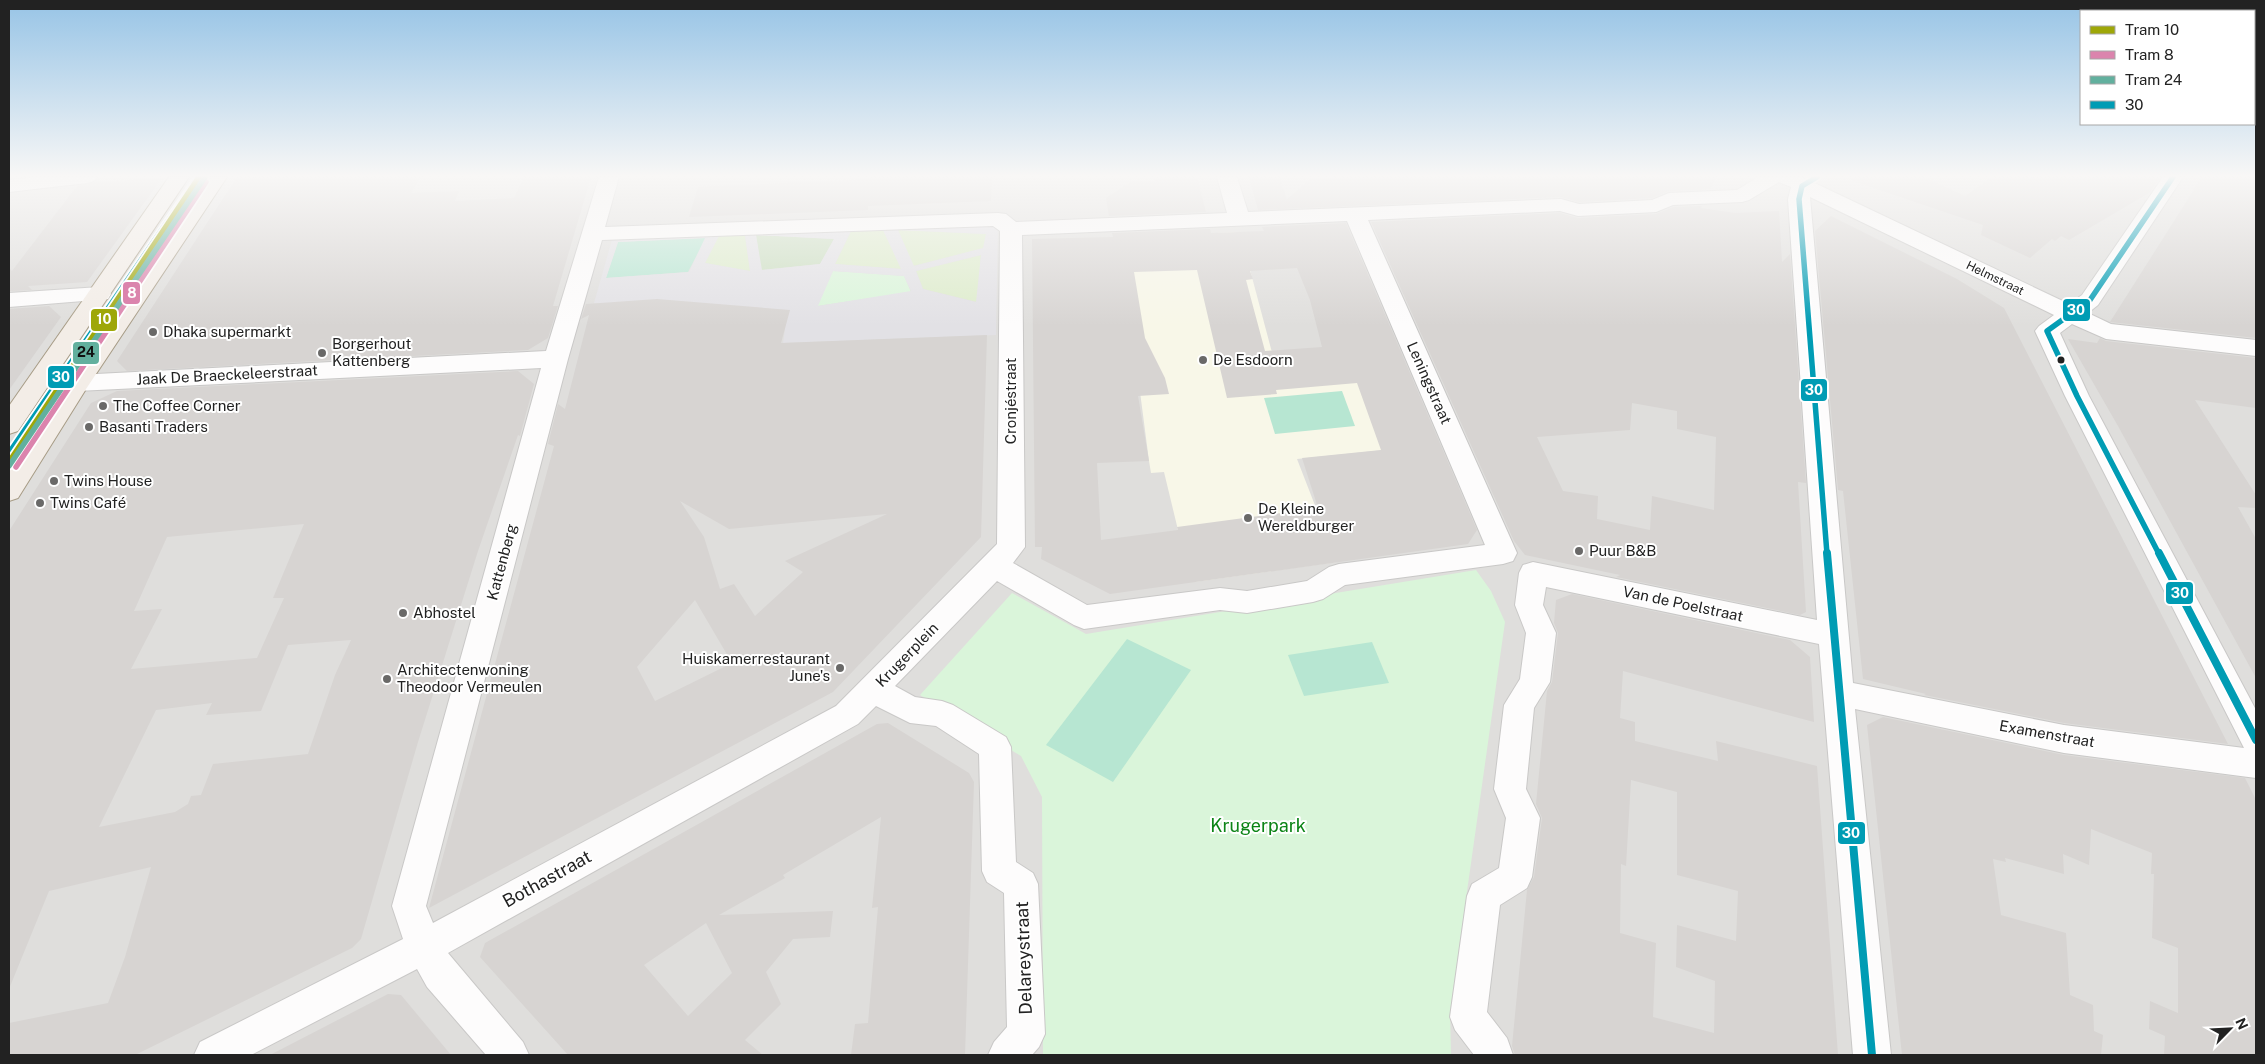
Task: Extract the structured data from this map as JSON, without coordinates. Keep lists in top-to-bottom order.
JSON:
{
  "streets": {
    "street": [
      "Helmstraat",
      "Jaak De Braeckeleerstraat",
      "Leningstraat",
      "Cronjéstraat",
      "Kattenberg",
      "Van de Poelstraat",
      "Krugerplein",
      "Examenstraat",
      "Bothastraat",
      "Delareystraat"
    ]
  },
  "crossings": [
    ["Jaak De Braeckeleerstraat", "Kattenberg"],
    ["Leningstraat", "Cronjéstraat"],
    ["Leningstraat", "Krugerplein"],
    ["Cronjéstraat", "Krugerplein"],
    ["Kattenberg", "Bothastraat"],
    ["Krugerplein", "Bothastraat"],
    ["Krugerplein", "Delareystraat"]
  ],
  "parks": ["Krugerpark"],
  "places": [
    "Dhaka supermarkt",
    "Borgerhout Kattenberg",
    "De Esdoorn",
    "The Coffee Corner",
    "Basanti Traders",
    "Twins House",
    "Twins Café",
    "De Kleine Wereldburger",
    "Puur B&B",
    "Abhostel",
    "Huiskamerrestaurant June's",
    "Architectenwoning Theodoor Vermeulen"
  ],
  "lines": [
    "tram line 10",
    "tram line 8",
    "tram line 24",
    "transit line 30"
  ],
  "legend": [
    "Tram 10",
    "Tram 8",
    "Tram 24",
    "30"
  ],
  "north": "top right"
}
